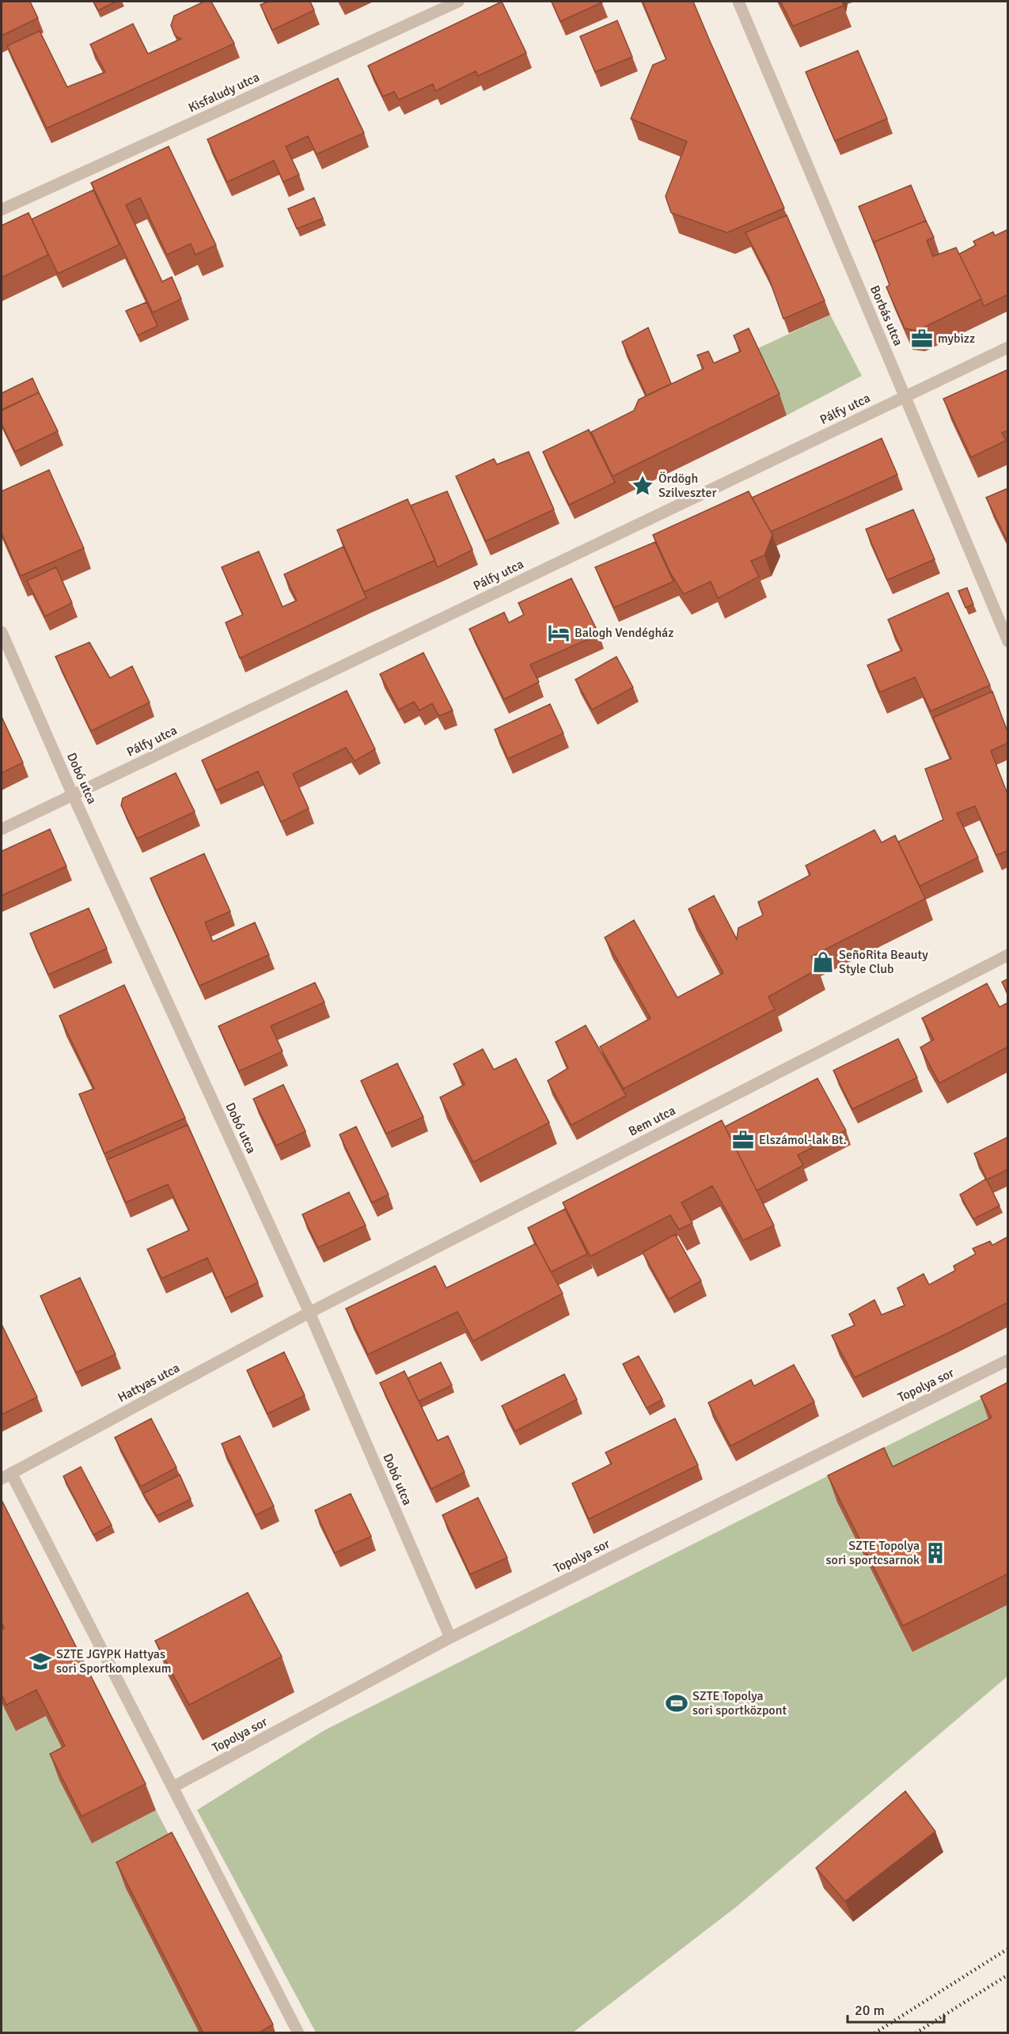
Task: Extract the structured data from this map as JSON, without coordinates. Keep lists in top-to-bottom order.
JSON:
{
  "streets": {
    "street": [
      "Kisfaludy utca",
      "Borbás utca",
      "Pálfy utca",
      "Dobó utca",
      "Bem utca",
      "Hattyas utca",
      "Topolya sor"
    ]
  },
  "crossings": [
    ["Borbás utca", "Pálfy utca"],
    ["Pálfy utca", "Dobó utca"],
    ["Dobó utca", "Bem utca"],
    ["Dobó utca", "Hattyas utca"],
    ["Dobó utca", "Topolya sor"],
    ["Bem utca", "Hattyas utca"]
  ],
  "places": {
    "office": ["mybizz", "Elszámol-lak Bt."],
    "place": ["Ördögh Szilveszter"],
    "hotel": ["Balogh Vendégház"],
    "shop": ["SeñoRita Beauty Style Club"],
    "building": ["SZTE Topolya sori sportcsarnok"],
    "school or university": ["SZTE JGYPK Hattyas sori Sportkomplexum"],
    "sports": ["SZTE Topolya sori sportközpont"]
  },
  "scale_bar": "20 m"
}
